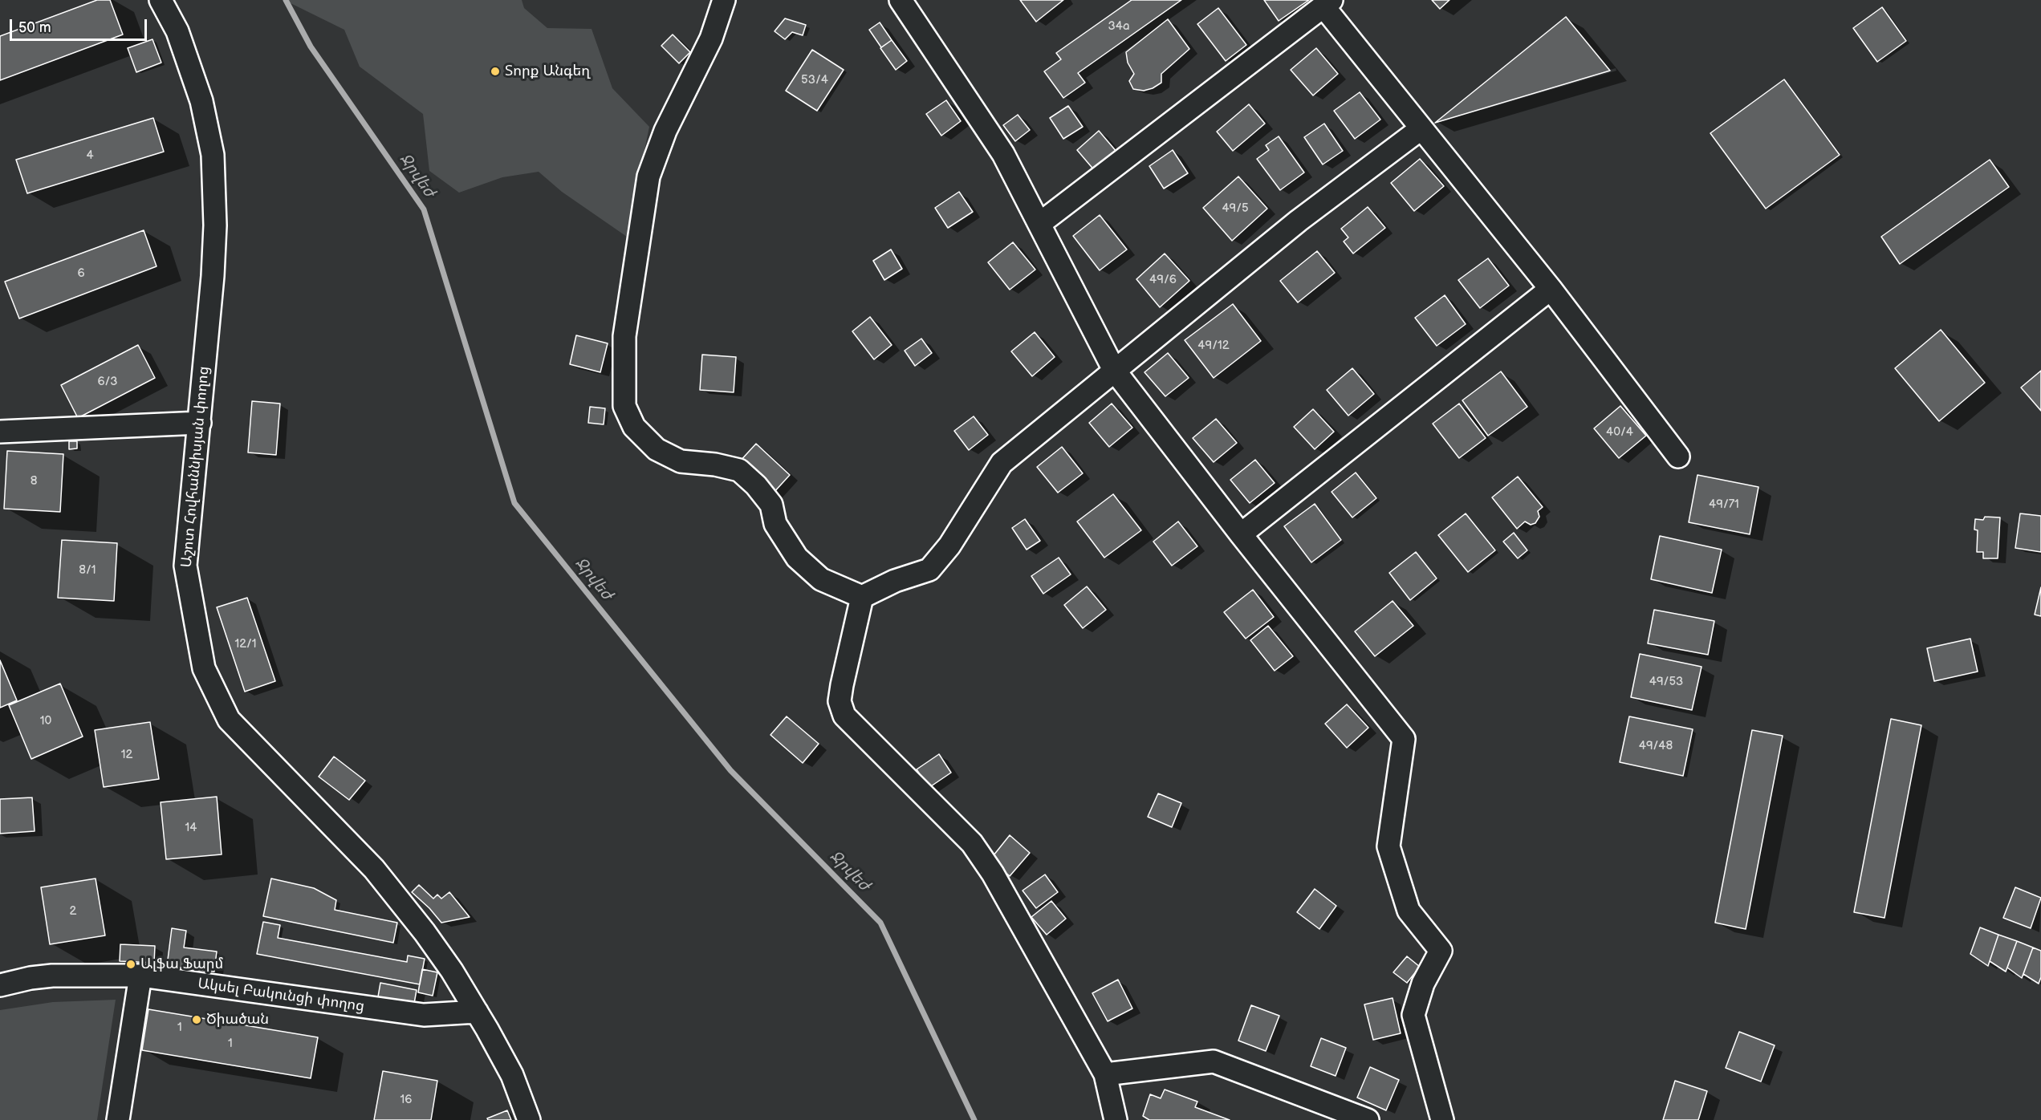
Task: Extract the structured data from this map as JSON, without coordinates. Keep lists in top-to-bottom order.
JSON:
{
  "streets": {
    "street": ["Աշոտ Հովհաննիսյան փողոց", "Ակսել Բակունցի փողոց"]
  },
  "crossings": [
    ["Աշոտ Հովհաննիսյան փողոց", "Ակսել Բակունցի փողոց"]
  ],
  "water": ["Ջրվեժ"],
  "places": ["Տորք Անգեղ", "Ալֆա Ֆարմ", "Ծիածան"],
  "house_numbers": [
    "34a",
    "53/4",
    "4",
    "49/5",
    "6",
    "49/6",
    "49/12",
    "6/3",
    "40/4",
    "8",
    "49/71",
    "8/1",
    "12/1",
    "49/53",
    "10",
    "49/48",
    "12",
    "14",
    "2",
    "1",
    "1",
    "16"
  ],
  "scale_bar": "50 m"
}
